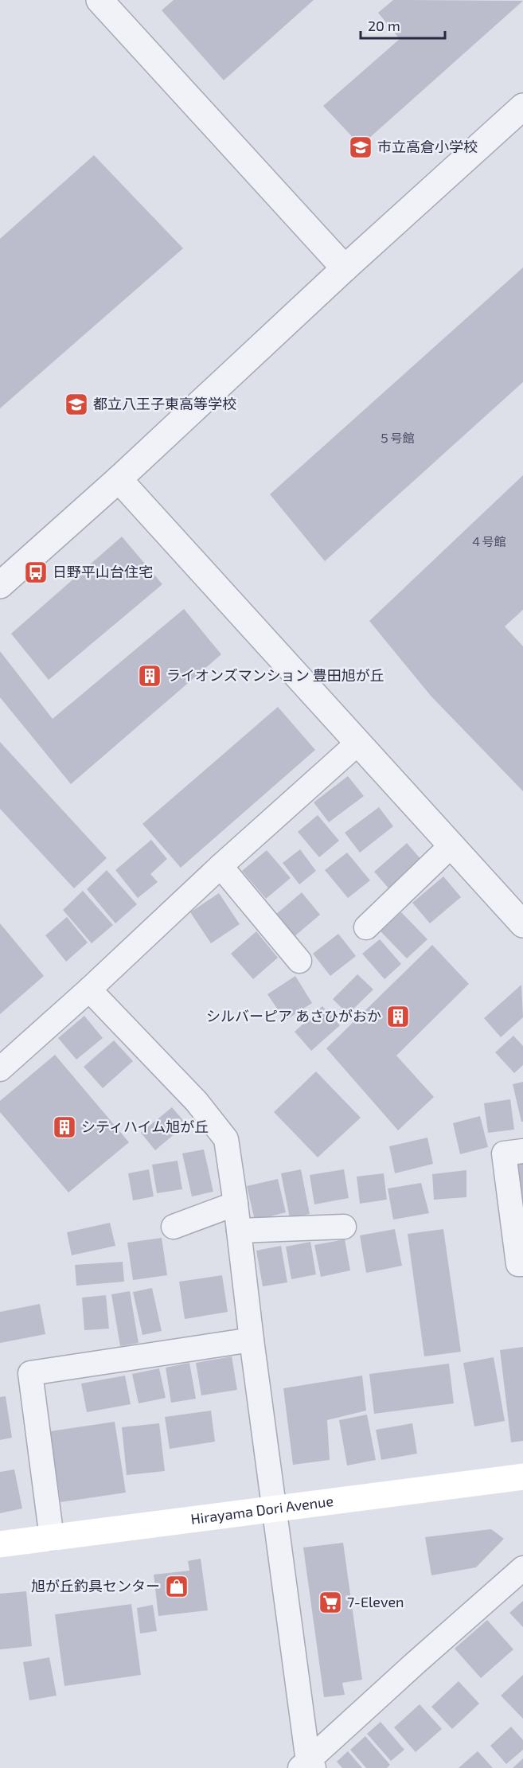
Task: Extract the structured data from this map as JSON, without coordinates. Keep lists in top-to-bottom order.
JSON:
{
  "streets": {
    "main road": ["Hirayama Dori Avenue"]
  },
  "places": {
    "school or university": ["市立高倉小学校", "都立八王子東高等学校"],
    "bus stop": ["日野平山台住宅"],
    "building": ["ライオンズマンション 豊田旭が丘", "シルバーピア あさひがおか", "シティハイム旭が丘"],
    "shop": ["旭が丘釣具センター"],
    "supermarket": ["7-Eleven"]
  },
  "house_numbers": ["５号館", "４号館"],
  "scale_bar": "20 m"
}
